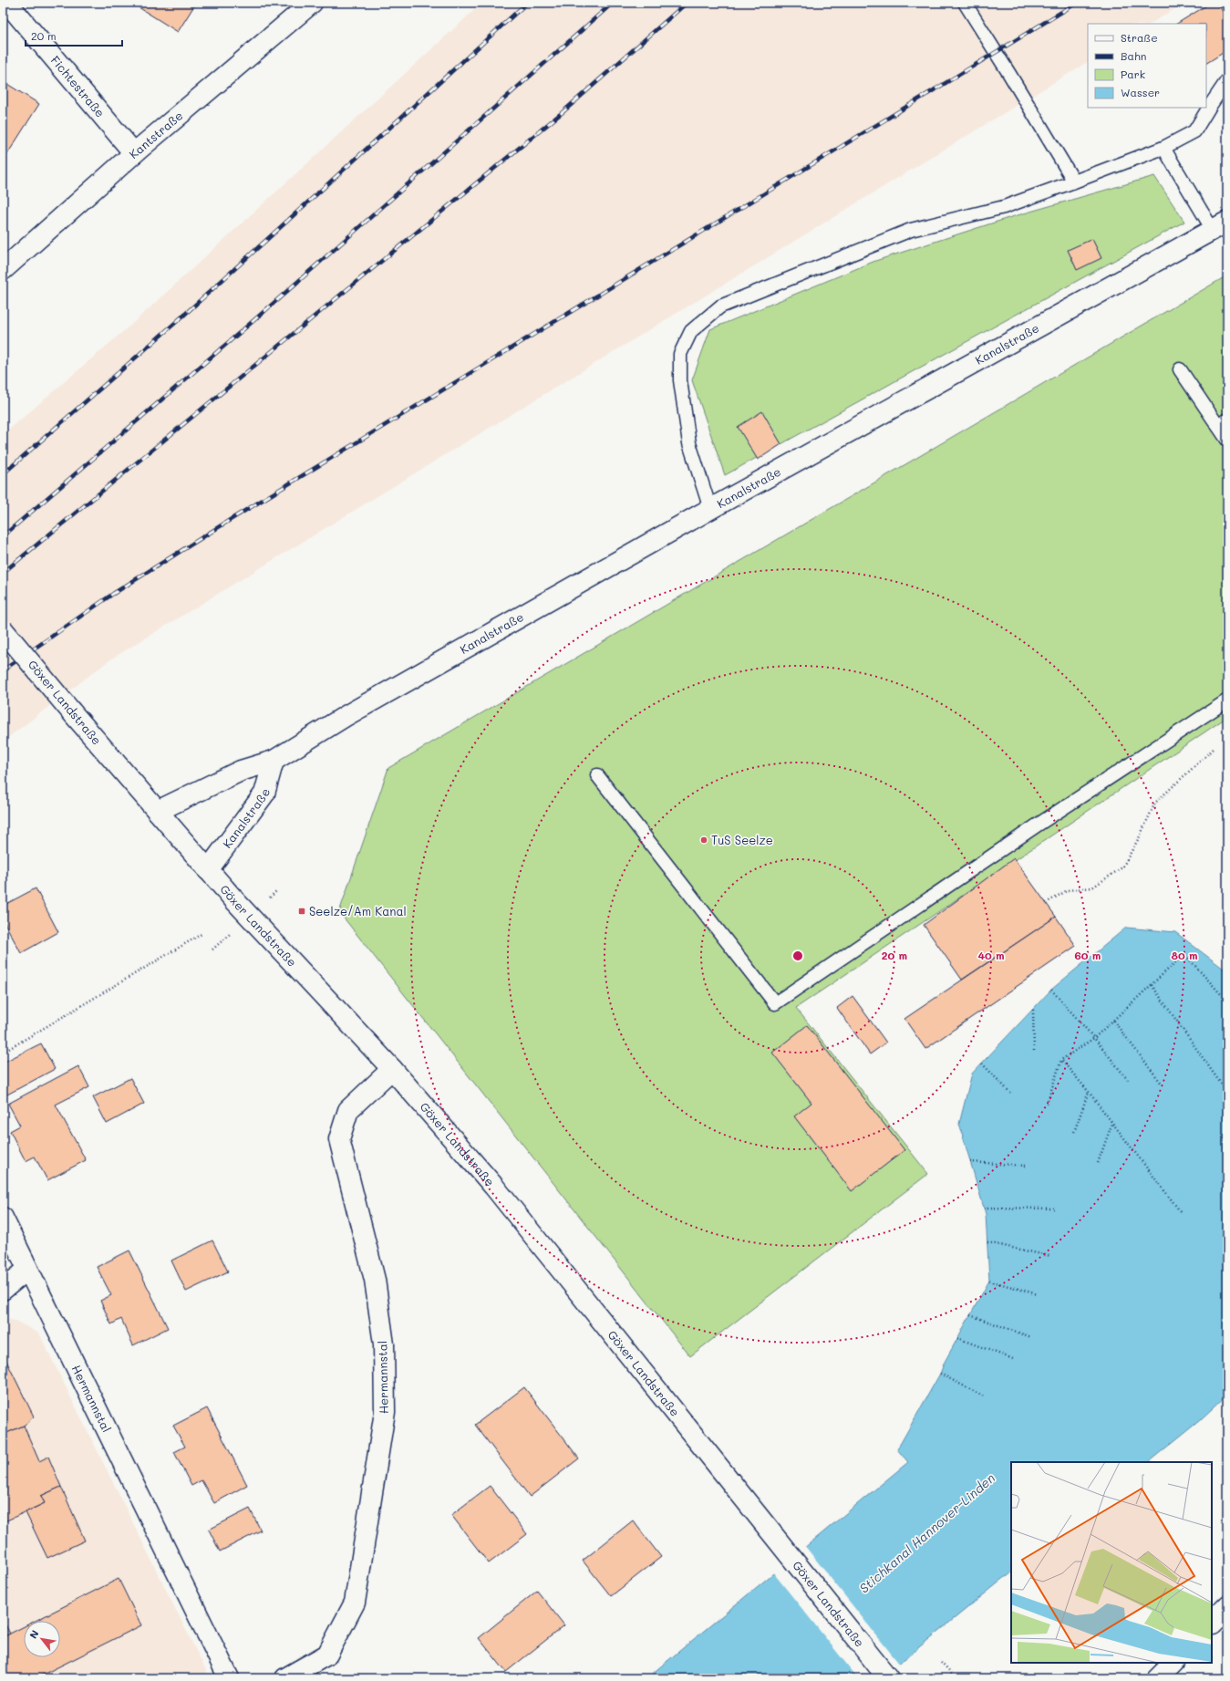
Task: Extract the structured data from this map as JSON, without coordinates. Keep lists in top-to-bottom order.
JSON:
{
  "streets": {
    "street": [
      "Fichtestraße",
      "Kantstraße",
      "Kanalstraße",
      "Göxer Landstraße",
      "Hermannstal"
    ]
  },
  "crossings": [
    ["Fichtestraße", "Kantstraße"],
    ["Kanalstraße", "Göxer Landstraße"],
    ["Göxer Landstraße", "Hermannstal"]
  ],
  "water": ["Stichkanal Hannover-Linden"],
  "places": {
    "other": ["TuS Seelze"],
    "transit": ["Seelze/Am Kanal"]
  },
  "legend": [
    "Straße",
    "Bahn",
    "Park",
    "Wasser"
  ],
  "scale_bar": "20 m",
  "north": "top left",
  "rings": [
    "20 m",
    "40 m",
    "60 m",
    "80 m"
  ]
}
